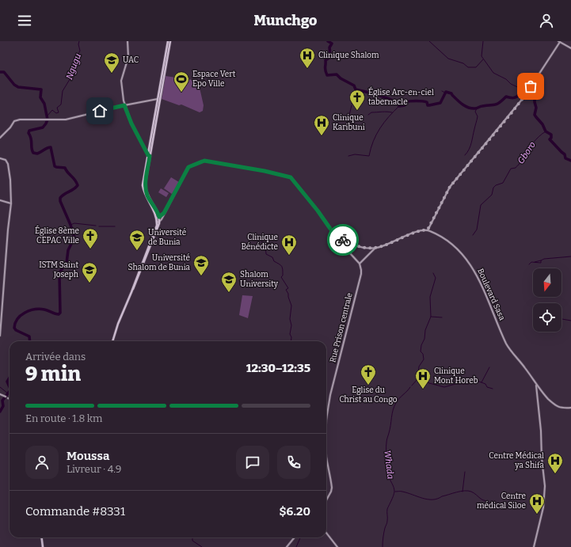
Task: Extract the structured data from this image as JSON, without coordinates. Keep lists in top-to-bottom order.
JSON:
{
  "streets": {
    "street": ["Boulevard Sasa", "Rue Prison centrale"]
  },
  "water": ["Ngugu", "Gboro", "Whada"],
  "places": {
    "hospital": [
      "Clinique Shalom",
      "Clinique Karibuni",
      "Clinique Bénédicte",
      "Clinique Mont Horeb",
      "Centre Médical ya Shifa",
      "Centre médical Siloe"
    ],
    "school or university": [
      "UAC",
      "Université de Bunia",
      "Université Shalom de Bunia",
      "ISTM Saint Joseph",
      "Shalom University"
    ],
    "sports": ["Espace Vert Epo Ville"],
    "church": ["Église Arc-en-ciel tabernacle", "Église 8ème CEPAC Ville", "Eglise du Christ au Congo"]
  },
  "north": "bottom",
  "page": {
    "header": "Munchgo",
    "heading": ["9 min", "Arrivée dans", "12:30–12:35"],
    "panel": [
      "Moussa",
      "Livreur · 4.9",
      "Commande #8331",
      "$6.20"
    ],
    "bar": "En route · 1.8 km"
  }
}
